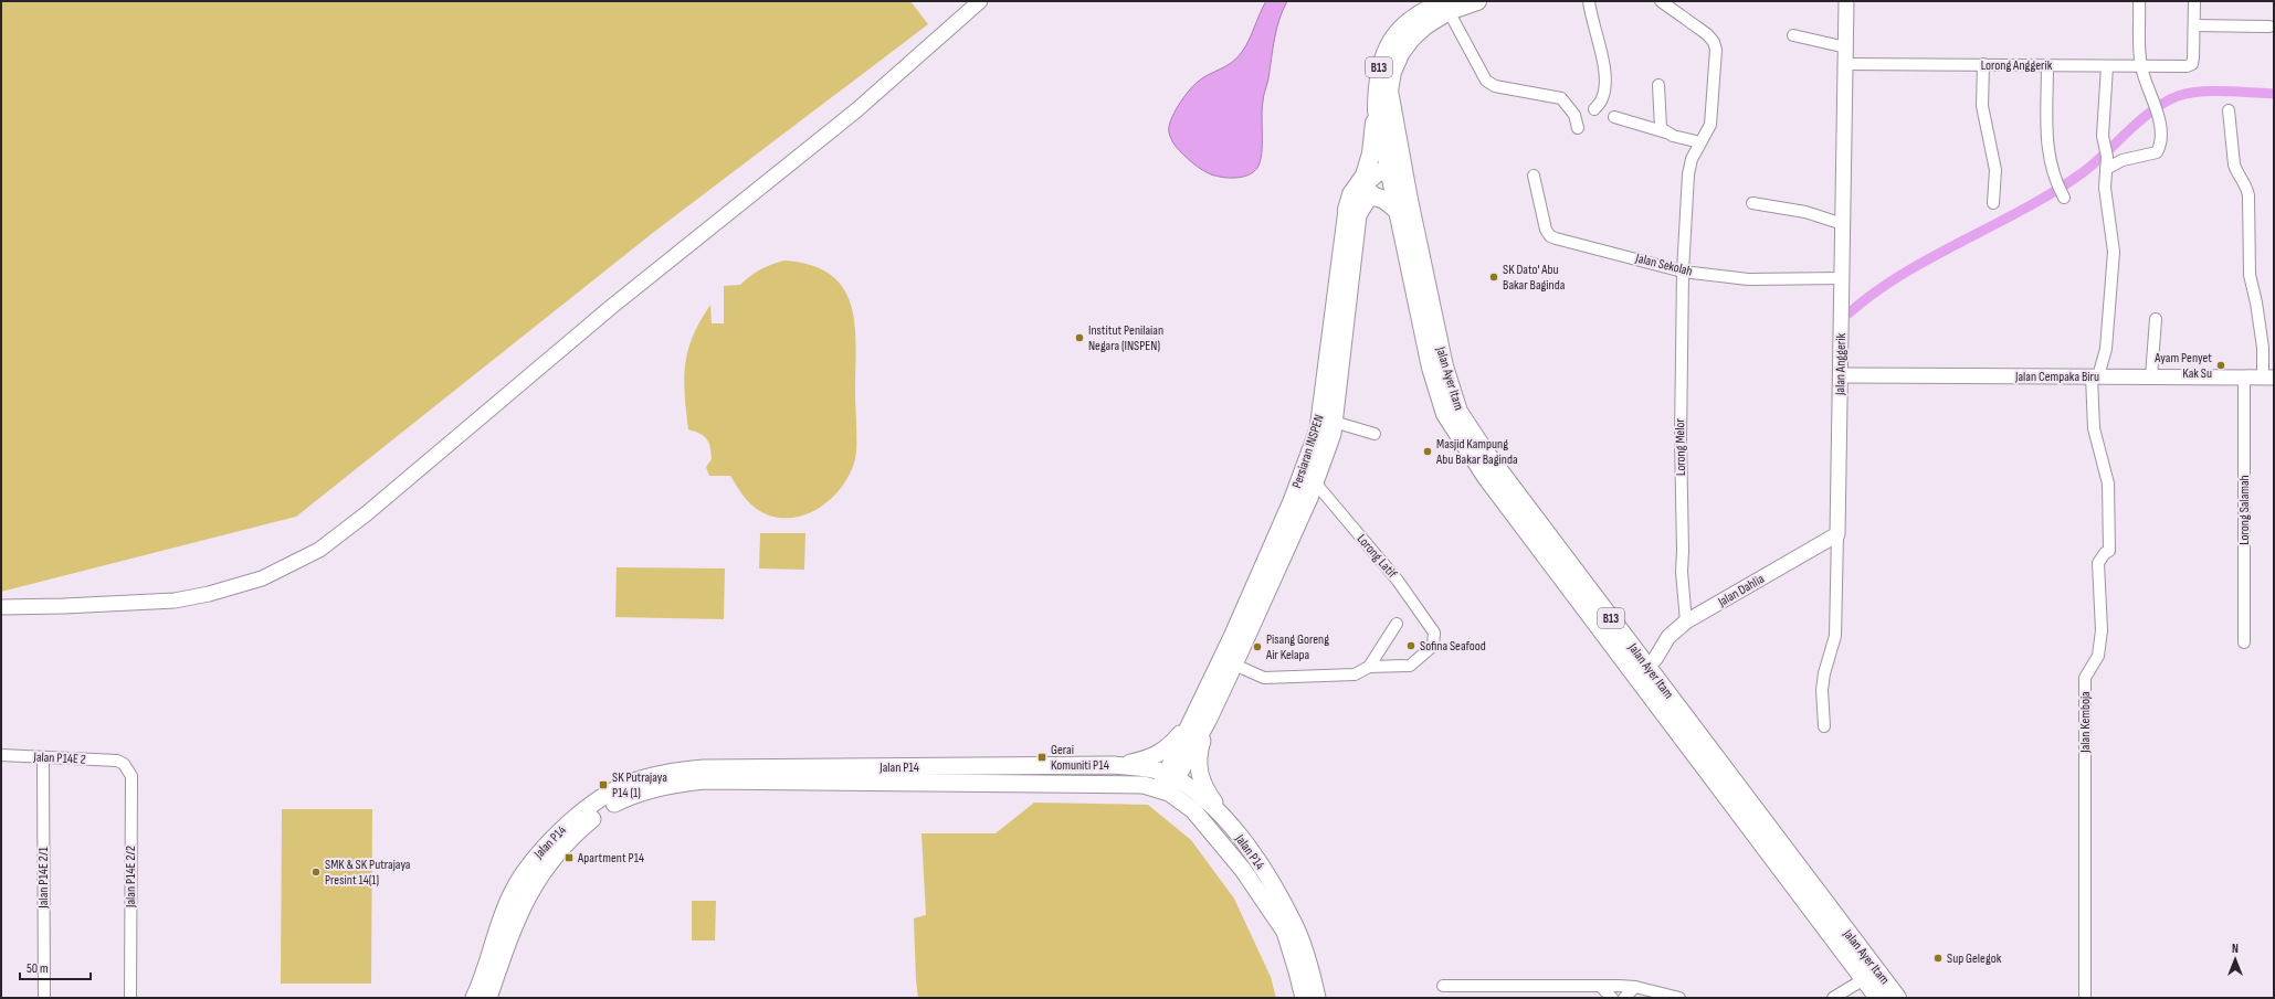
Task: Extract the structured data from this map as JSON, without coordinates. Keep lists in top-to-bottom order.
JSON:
{
  "streets": {
    "main road": [
      "B13",
      "Jalan Ayer Itam",
      "Persiaran INSPEN",
      "Jalan P14"
    ],
    "street": [
      "Lorong Anggerik",
      "Jalan Sekolah",
      "Jalan Anggerik",
      "Jalan Cempaka Biru",
      "Lorong Melor",
      "Lorong Salamah",
      "Lorong Latif",
      "Jalan Dahlia",
      "Jalan Kemboja",
      "Jalan P14E 2",
      "Jalan P14E 2/2",
      "Jalan P14E 2/1"
    ]
  },
  "crossings": [
    ["Lorong Anggerik", "Jalan Anggerik"],
    ["Lorong Anggerik", "Jalan Kemboja"],
    ["B13", "Jalan Ayer Itam"],
    ["B13", "Persiaran INSPEN"],
    ["Jalan Sekolah", "Jalan Anggerik"],
    ["Jalan Sekolah", "Lorong Melor"],
    ["Jalan Anggerik", "Jalan Cempaka Biru"],
    ["Jalan Anggerik", "Jalan Dahlia"],
    ["Jalan Cempaka Biru", "Lorong Salamah"],
    ["Jalan Cempaka Biru", "Jalan Kemboja"],
    ["Lorong Melor", "Jalan Dahlia"],
    ["Persiaran INSPEN", "Lorong Latif"],
    ["Jalan P14E 2", "Jalan P14E 2/2"],
    ["Jalan P14E 2", "Jalan P14E 2/1"]
  ],
  "places": {
    "other": [
      "SK Dato' Abu Bakar Baginda",
      "Institut Penilaian Negara (INSPEN)",
      "Ayam Penyet Kak Su",
      "Masjid Kampung Abu Bakar Baginda",
      "Sofina Seafood",
      "Pisang Goreng Air Kelapa",
      "SMK & SK Putrajaya Presint 14(1)",
      "Sup Gelegok"
    ],
    "transit": ["Gerai Komuniti P14", "SK Putrajaya P14 (1)", "Apartment P14"]
  },
  "scale_bar": "50 m",
  "north": "top"
}
